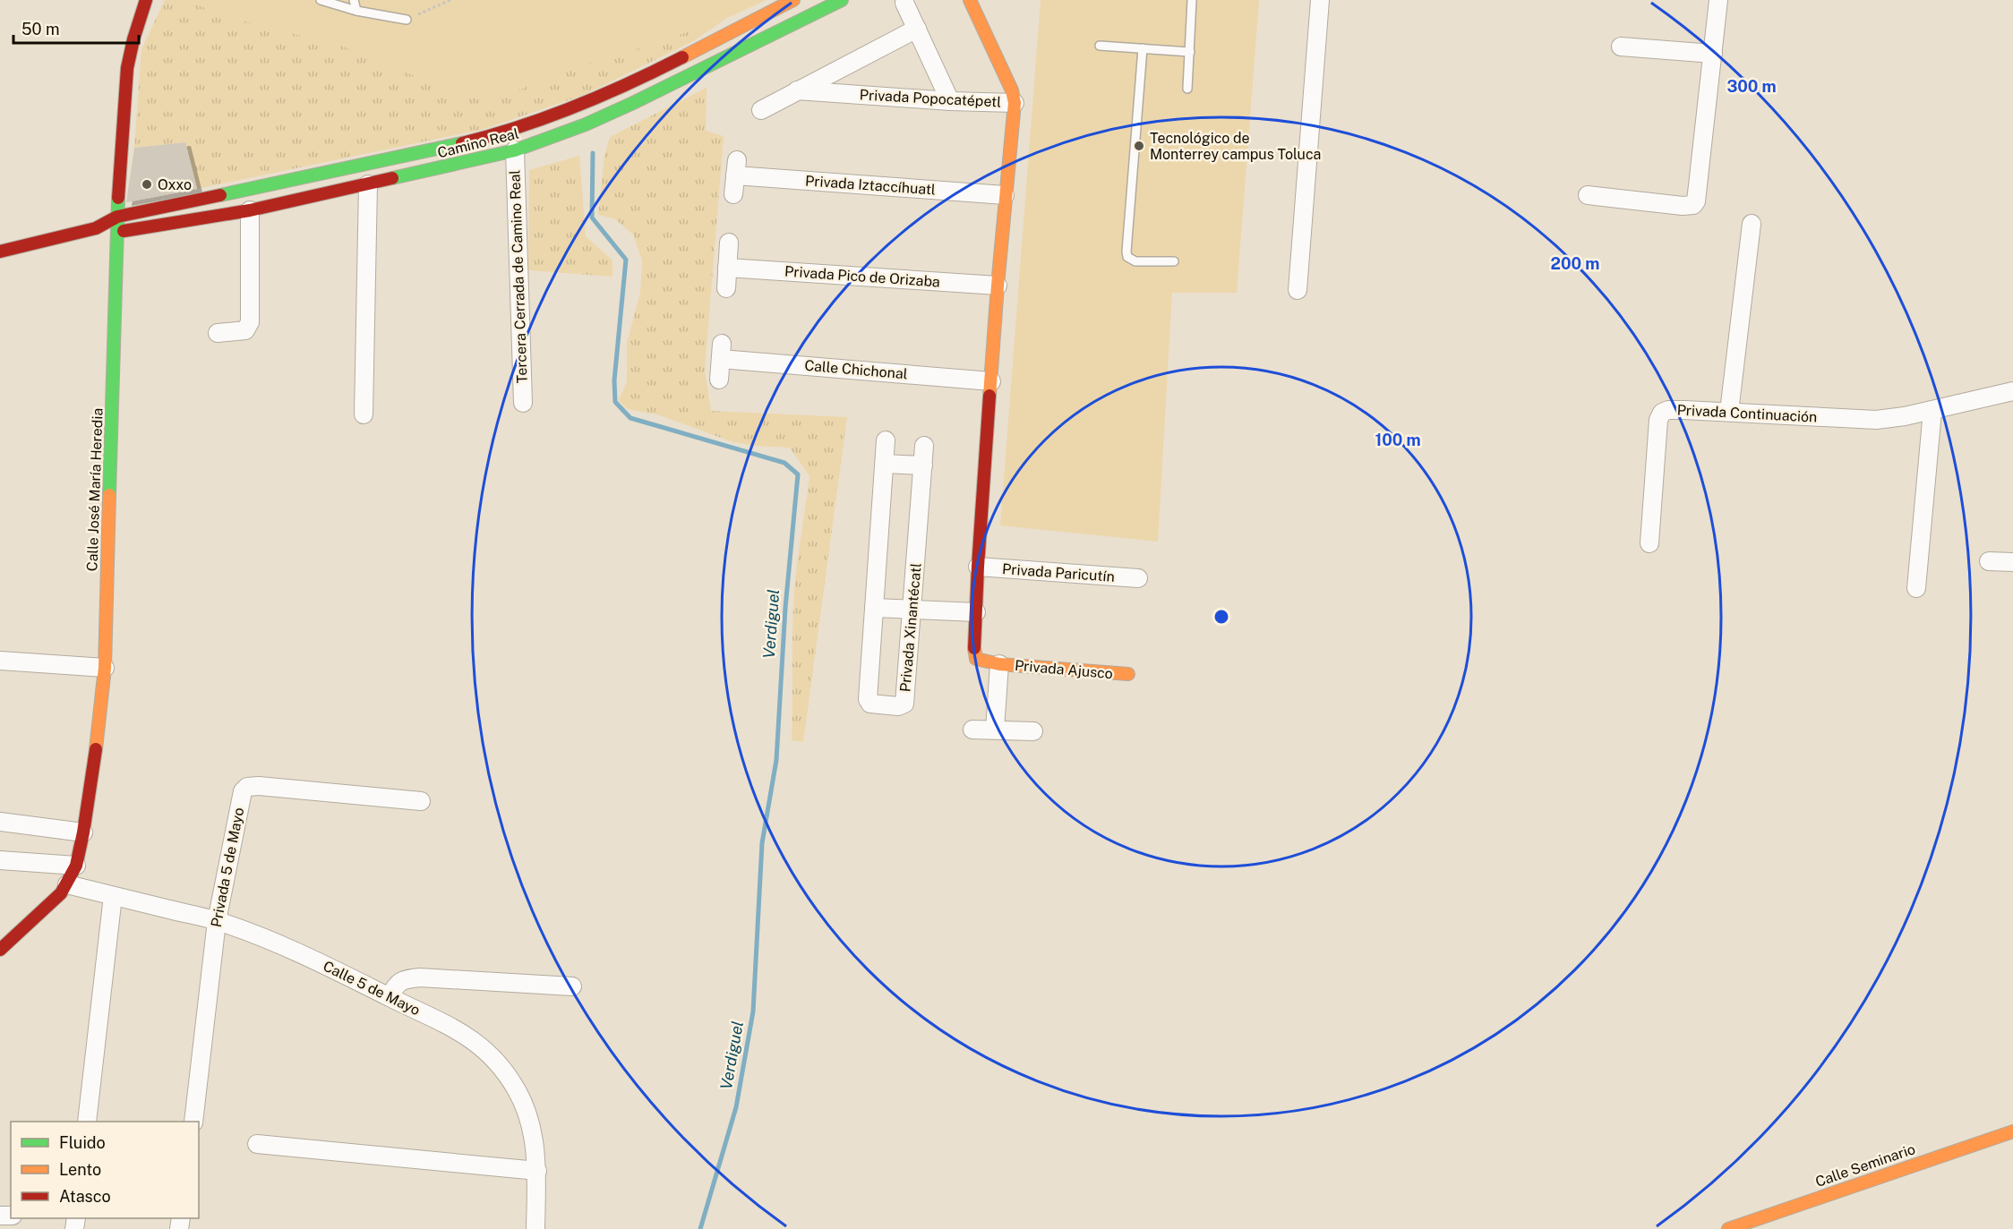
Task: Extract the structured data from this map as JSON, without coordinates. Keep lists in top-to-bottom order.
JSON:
{
  "streets": {
    "main road": [
      "Privada Popocatépetl",
      "Camino Real",
      "Calle José María Heredia",
      "Privada Ajusco",
      "Calle Seminario"
    ],
    "street": [
      "Privada Iztaccíhuatl",
      "Tercera Cerrada de Camino Real",
      "Privada Pico de Orizaba",
      "Calle Chichonal",
      "Privada Continuación",
      "Privada Paricutín",
      "Privada Xinantécatl",
      "Privada 5 de Mayo",
      "Calle 5 de Mayo"
    ]
  },
  "crossings": [
    ["Privada Popocatépetl", "Privada Ajusco"],
    ["Camino Real", "Tercera Cerrada de Camino Real"],
    ["Camino Real", "Calle José María Heredia"],
    ["Privada Iztaccíhuatl", "Privada Ajusco"],
    ["Privada Pico de Orizaba", "Privada Ajusco"],
    ["Calle Chichonal", "Privada Ajusco"],
    ["Calle José María Heredia", "Calle 5 de Mayo"],
    ["Privada Paricutín", "Privada Ajusco"],
    ["Privada 5 de Mayo", "Calle 5 de Mayo"]
  ],
  "water": ["Verdiguel"],
  "places": ["Tecnológico de Monterrey campus Toluca", "Oxxo"],
  "legend": ["Fluido", "Lento", "Atasco"],
  "scale_bar": "50 m",
  "rings": ["300 m", "200 m", "100 m"]
}
